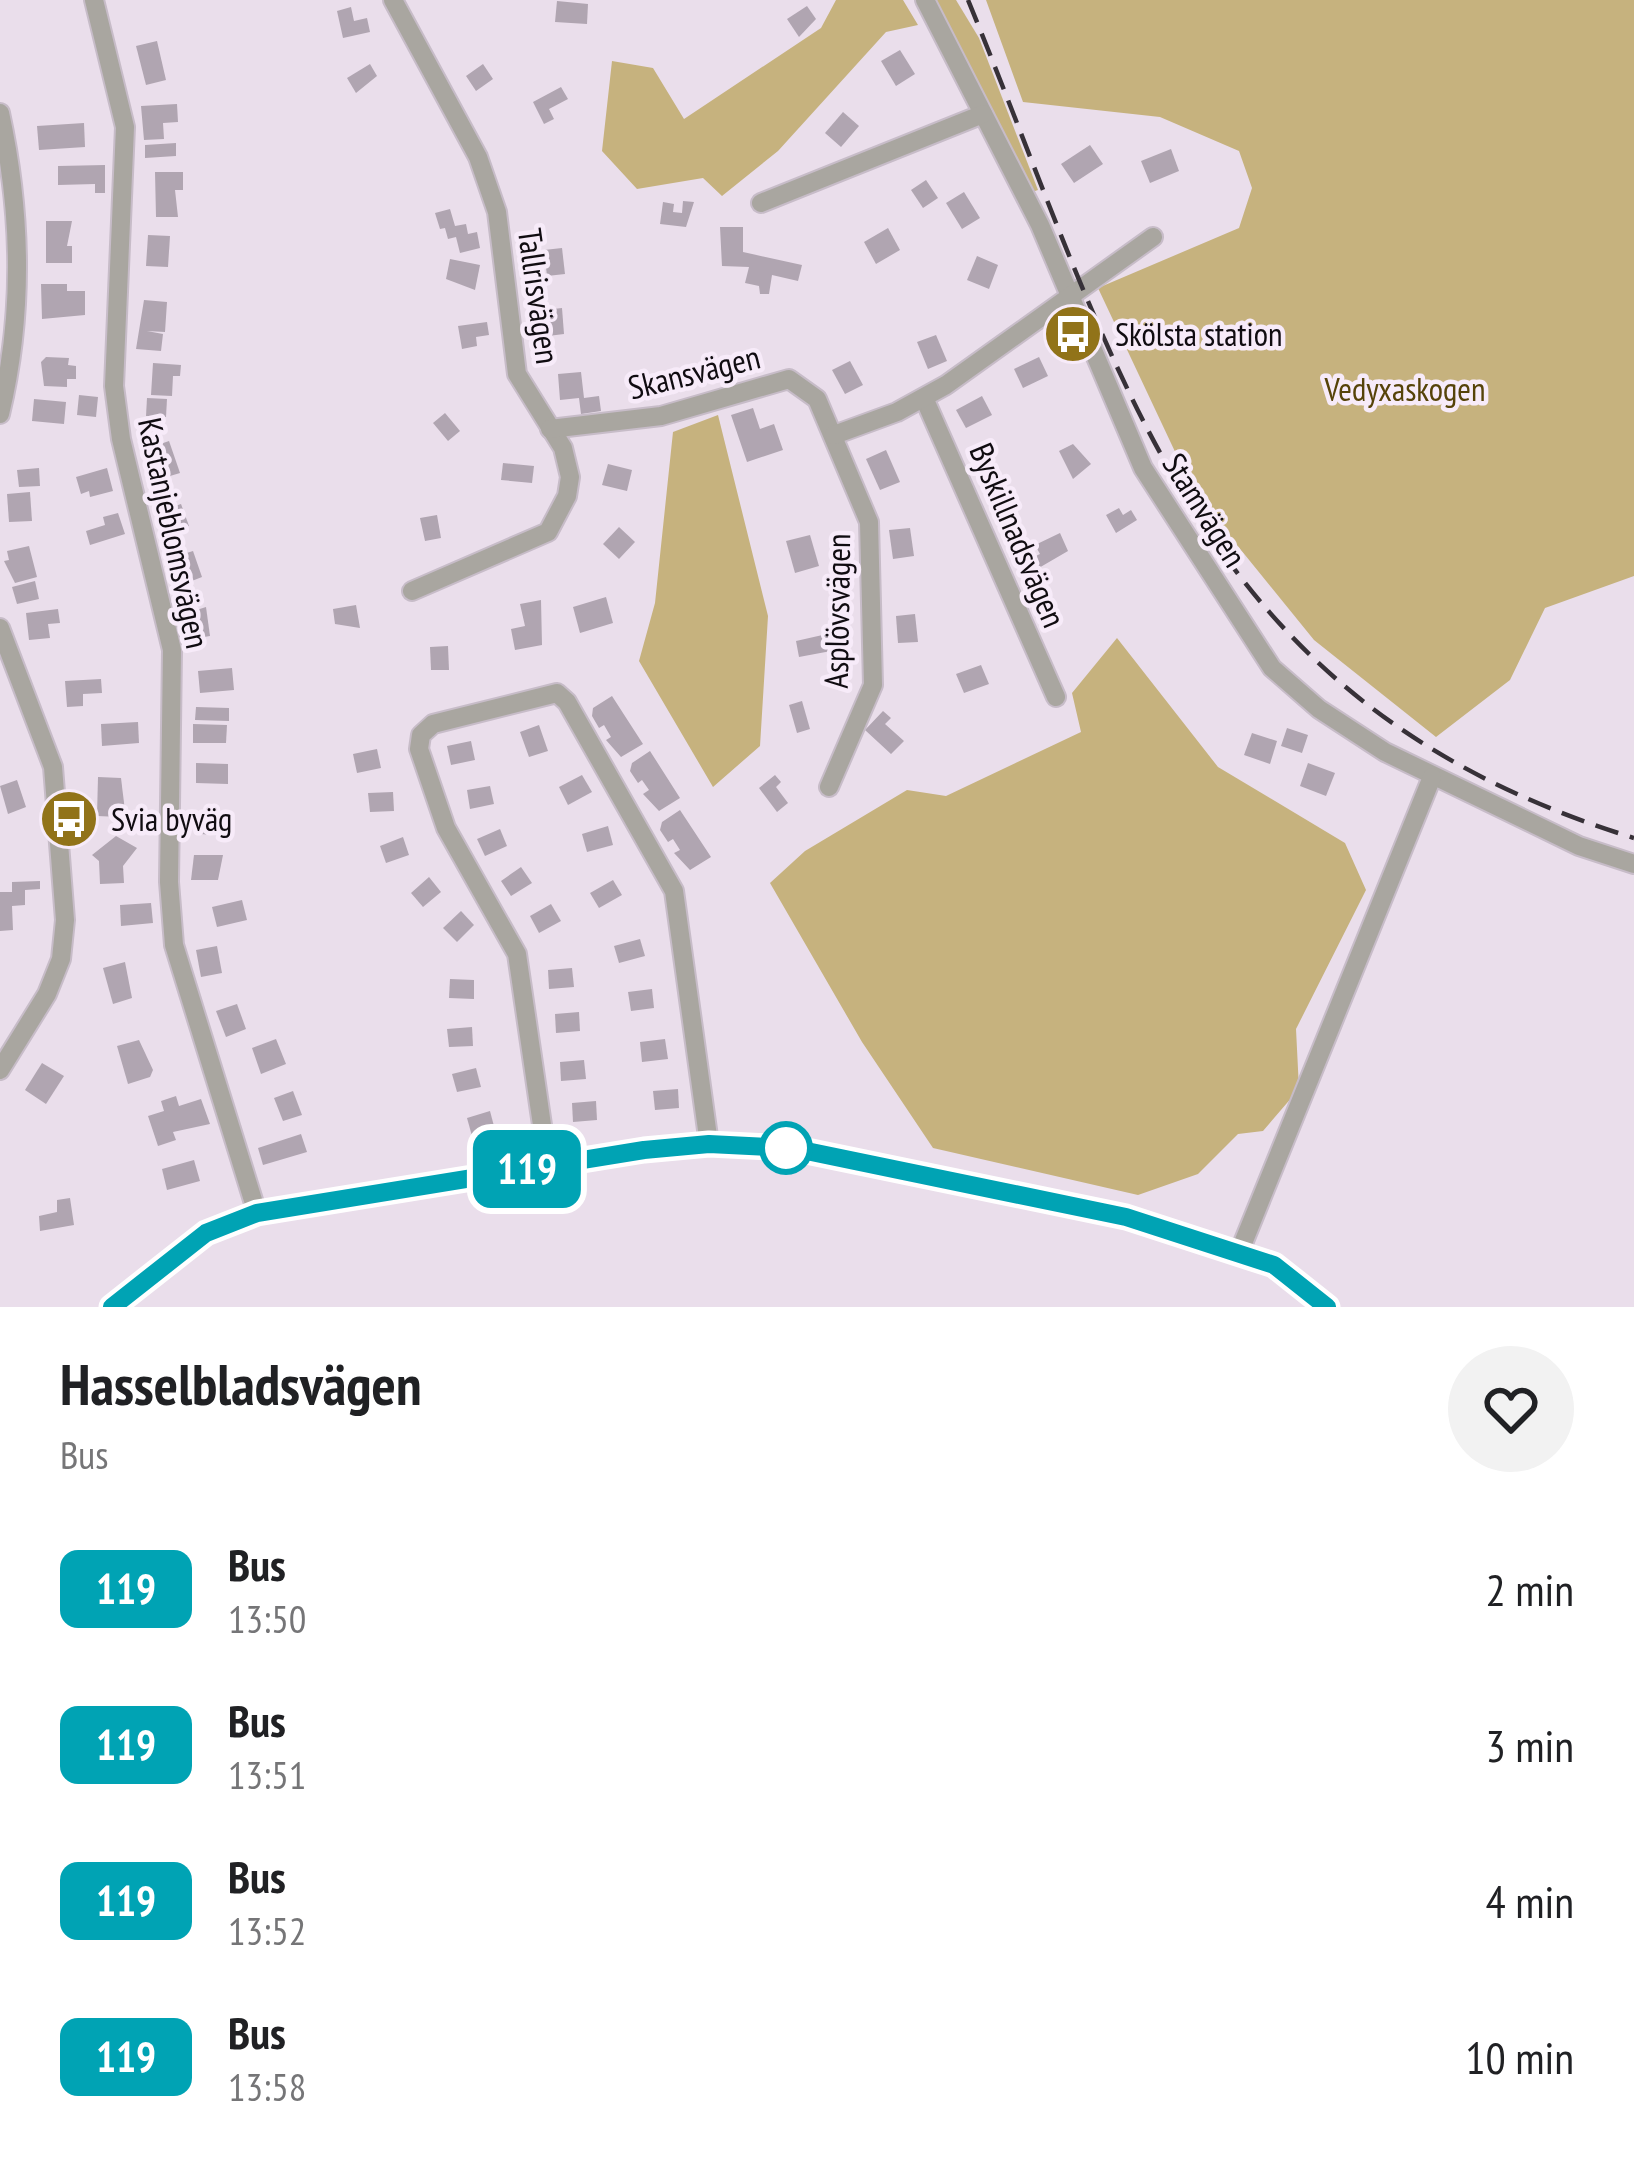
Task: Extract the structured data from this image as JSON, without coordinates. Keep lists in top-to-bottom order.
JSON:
{
  "streets": {
    "street": [
      "Tallrisvägen",
      "Skansvägen",
      "Stamvägen",
      "Kastanjeblomsvägen",
      "Byskillnadsvägen",
      "Asplövsvägen"
    ]
  },
  "crossings": [
    ["Tallrisvägen", "Skansvägen"],
    ["Skansvägen", "Asplövsvägen"]
  ],
  "parks": ["Vedyxaskogen"],
  "places": {
    "bus stop": ["Skölsta station", "Svia byväg"]
  },
  "lines": ["bus line 119"],
  "page": {
    "on_map": "119",
    "heading": ["Hasselbladsvägen", "Bus"],
    "list": [
      {
        "mark": "119",
        "name": "Bus",
        "note": "13:50",
        "value": "2 min"
      },
      {
        "mark": "119",
        "name": "Bus",
        "note": "13:51",
        "value": "3 min"
      },
      {
        "mark": "119",
        "name": "Bus",
        "note": "13:52",
        "value": "4 min"
      },
      {
        "mark": "119",
        "name": "Bus",
        "note": "13:58",
        "value": "10 min"
      }
    ]
  }
}
